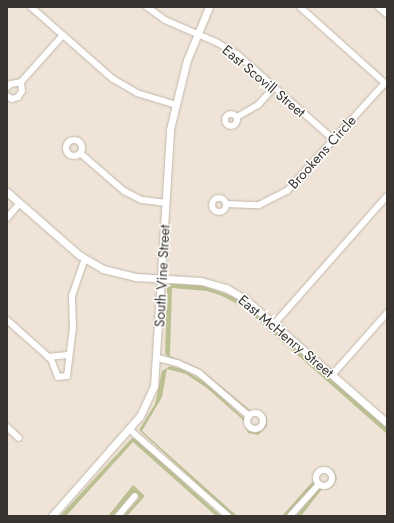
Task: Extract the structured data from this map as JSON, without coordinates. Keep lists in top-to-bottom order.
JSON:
{
  "streets": {
    "street": [
      "East Scovill Street",
      "Brookens Circle",
      "South Vine Street",
      "East McHenry Street"
    ]
  },
  "crossings": [
    ["East Scovill Street", "Brookens Circle"],
    ["East Scovill Street", "South Vine Street"],
    ["South Vine Street", "East McHenry Street"]
  ]
}
